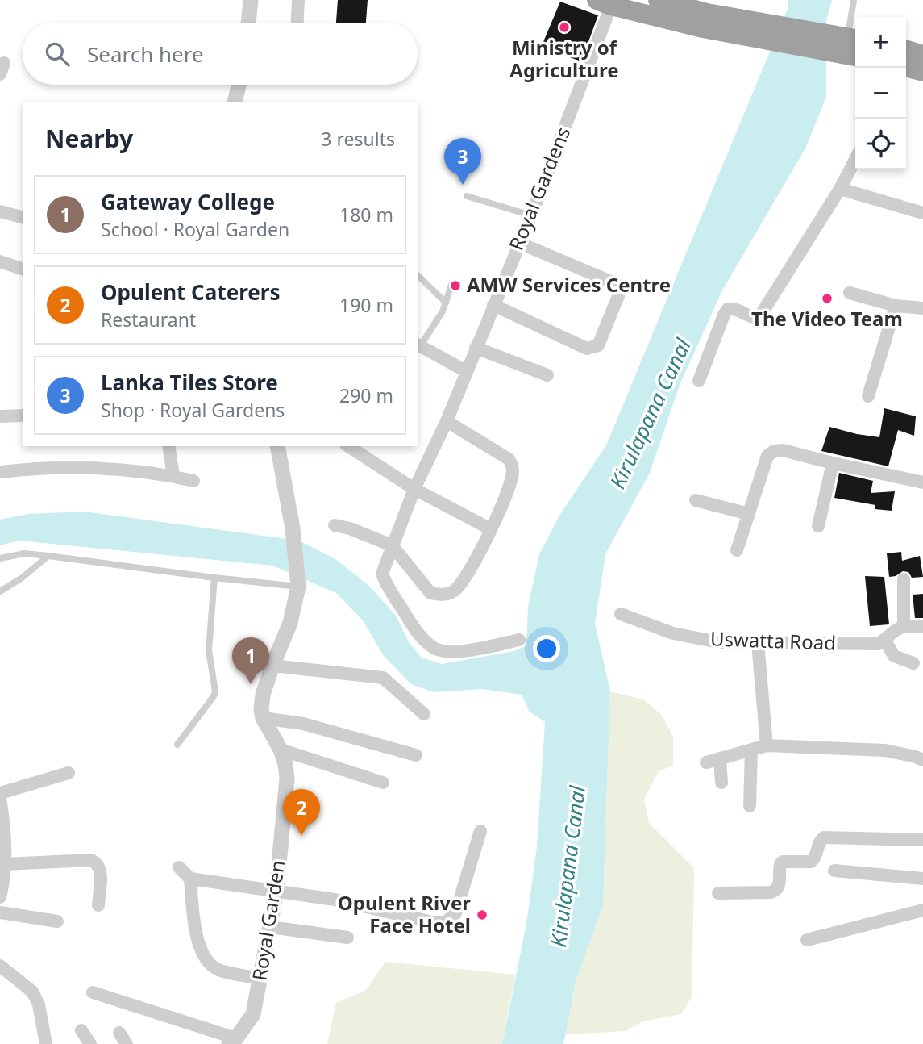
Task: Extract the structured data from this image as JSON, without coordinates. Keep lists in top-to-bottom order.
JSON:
{
  "streets": {
    "street": ["Royal Gardens", "Uswatta Road", "Royal Garden"]
  },
  "water": ["Kirulapana Canal"],
  "places": [
    "Ministry of Agriculture",
    "AMW Services Centre",
    "The Video Team",
    "Opulent River Face Hotel"
  ],
  "page": {
    "map_buttons": ["+", "−"],
    "search": "Search here",
    "heading": ["Nearby", "3 results"],
    "pins": ["3", "1", "2"],
    "list": [
      {
        "mark": "1",
        "name": "Gateway College",
        "note": "School · Royal Garden",
        "value": "180 m"
      },
      {
        "mark": "2",
        "name": "Opulent Caterers",
        "note": "Restaurant",
        "value": "190 m"
      },
      {
        "mark": "3",
        "name": "Lanka Tiles Store",
        "note": "Shop · Royal Gardens",
        "value": "290 m"
      }
    ]
  }
}
